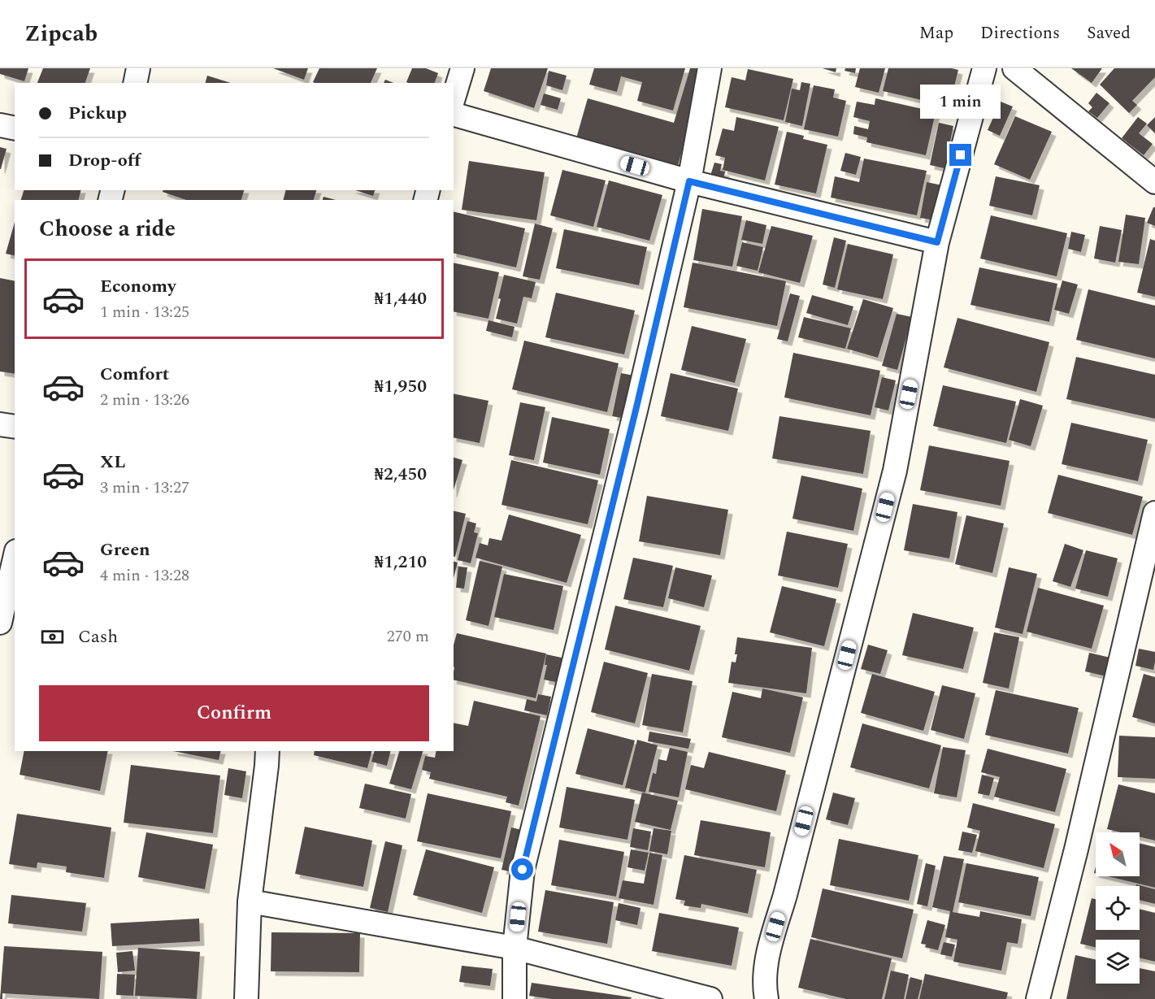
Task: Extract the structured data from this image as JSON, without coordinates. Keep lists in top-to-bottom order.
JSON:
{
  "north": "top left",
  "page": {
    "header": "Zipcab",
    "nav": ["Map", "Directions", "Saved"],
    "banner": ["Pickup", "Drop-off"],
    "bubble": "1 min",
    "heading": "Choose a ride",
    "list": [
      {
        "name": "Economy",
        "note": "1 min · 13:25",
        "value": "₦1,440"
      },
      {
        "name": "Comfort",
        "note": "2 min · 13:26",
        "value": "₦1,950"
      },
      {
        "name": "XL",
        "note": "3 min · 13:27",
        "value": "₦2,450"
      },
      {
        "name": "Green",
        "note": "4 min · 13:28",
        "value": "₦1,210"
      }
    ],
    "pay": ["Cash", "270 m"],
    "buttons": "Confirm"
  }
}
